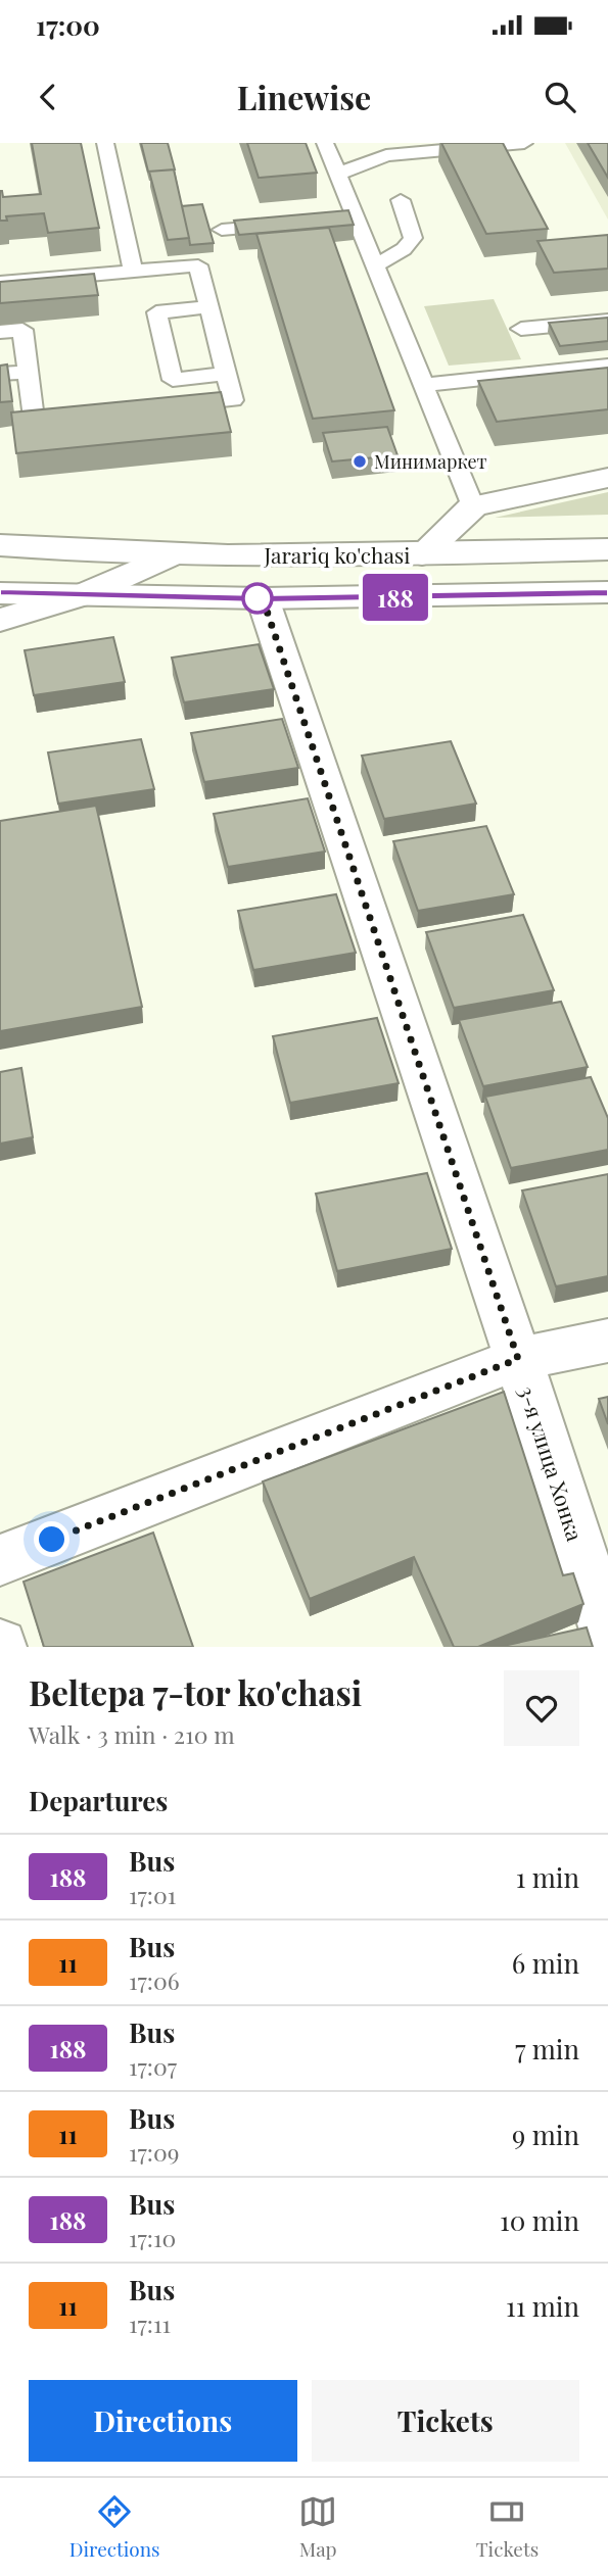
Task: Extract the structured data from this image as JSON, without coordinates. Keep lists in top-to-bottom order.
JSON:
{
  "streets": {
    "street": ["Jarariq ko'chasi", "3-я улица Хонка"]
  },
  "places": ["Минимаркет"],
  "lines": ["bus line 188"],
  "page": {
    "status": "17:00",
    "header": "Linewise",
    "on_map": "188",
    "heading": [
      ["Beltepa 7-tor ko'chasi", "Walk · 3 min · 210 m"],
      "Departures"
    ],
    "list": [
      {
        "mark": "188",
        "name": "Bus",
        "note": "17:01",
        "value": "1 min"
      },
      {
        "mark": "11",
        "name": "Bus",
        "note": "17:06",
        "value": "6 min"
      },
      {
        "mark": "188",
        "name": "Bus",
        "note": "17:07",
        "value": "7 min"
      },
      {
        "mark": "11",
        "name": "Bus",
        "note": "17:09",
        "value": "9 min"
      },
      {
        "mark": "188",
        "name": "Bus",
        "note": "17:10",
        "value": "10 min"
      },
      {
        "mark": "11",
        "name": "Bus",
        "note": "17:11",
        "value": "11 min"
      }
    ],
    "buttons": ["Directions", "Tickets"],
    "tabs": ["Directions", "Map", "Tickets"]
  }
}
